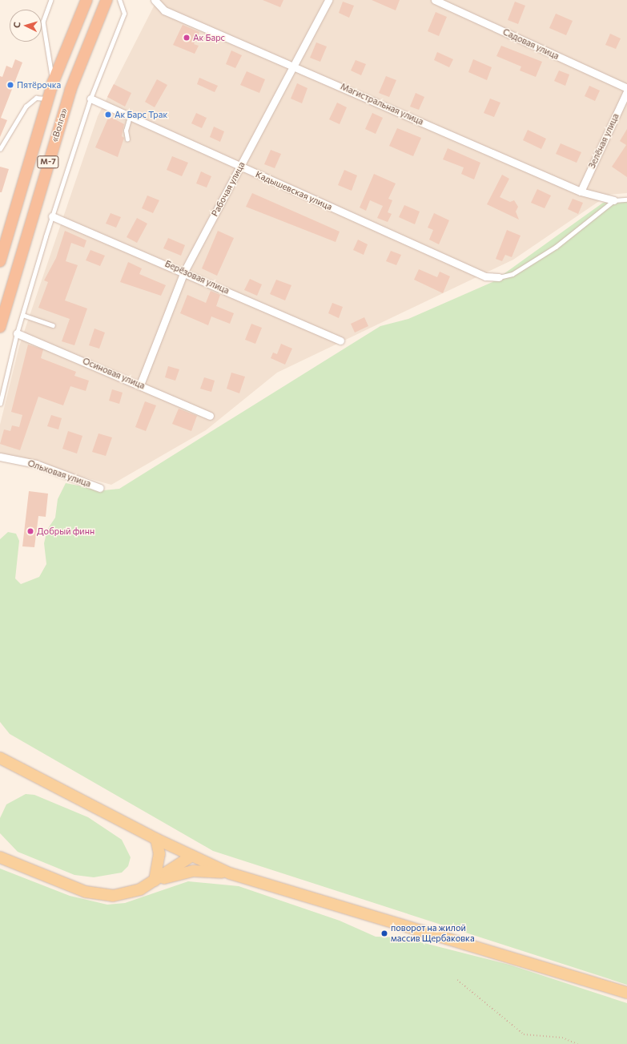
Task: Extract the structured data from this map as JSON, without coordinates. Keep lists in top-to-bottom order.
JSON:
{
  "streets": {
    "highway": ["«Волга»", "М-7"],
    "street": [
      "Садовая улица",
      "Магистральная улица",
      "Зелёная улица",
      "Рабочая улица",
      "Кадышевская улица",
      "Берёзовая улица",
      "Осиновая улица",
      "Ольховая улица"
    ]
  },
  "crossings": [
    ["Магистральная улица", "Зелёная улица"],
    ["Магистральная улица", "Рабочая улица"],
    ["Рабочая улица", "Кадышевская улица"],
    ["Рабочая улица", "Берёзовая улица"],
    ["Рабочая улица", "Осиновая улица"]
  ],
  "places": [
    "Ак Барс",
    "Пятёрочка",
    "Ак Барс Трак",
    "Добрый финн",
    "поворот на жилой массив Щербаковка"
  ],
  "north": "left"
}
